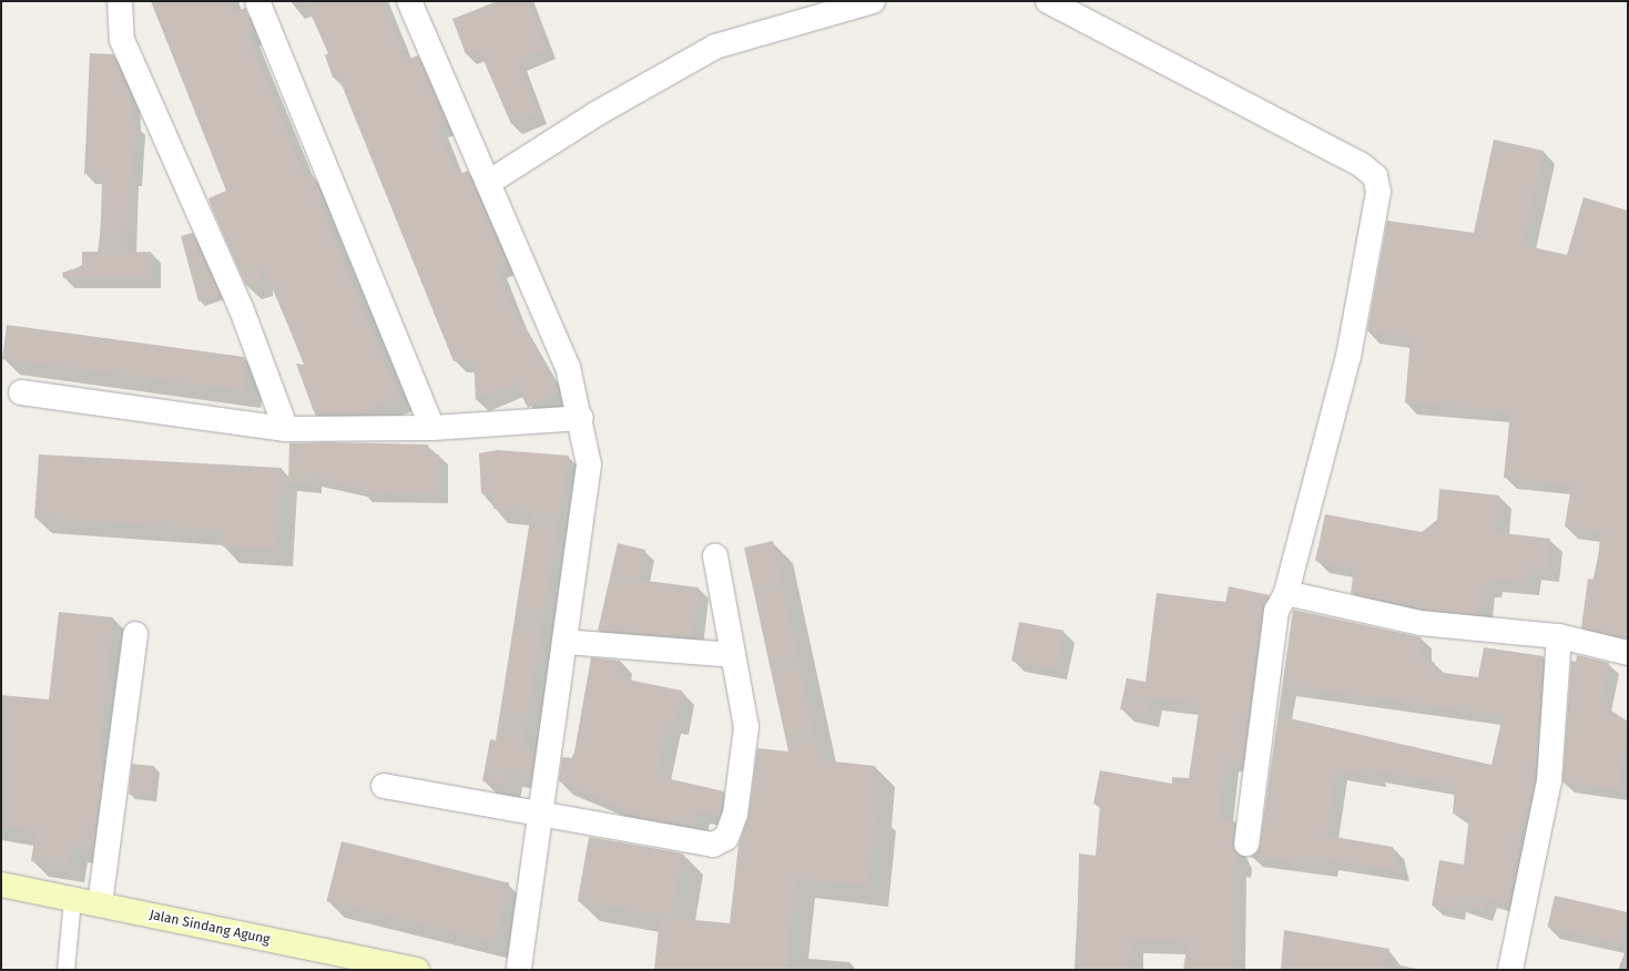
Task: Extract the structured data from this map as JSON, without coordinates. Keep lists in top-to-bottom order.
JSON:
{
  "streets": {
    "main road": ["Jalan Sindang Agung"]
  }
}
